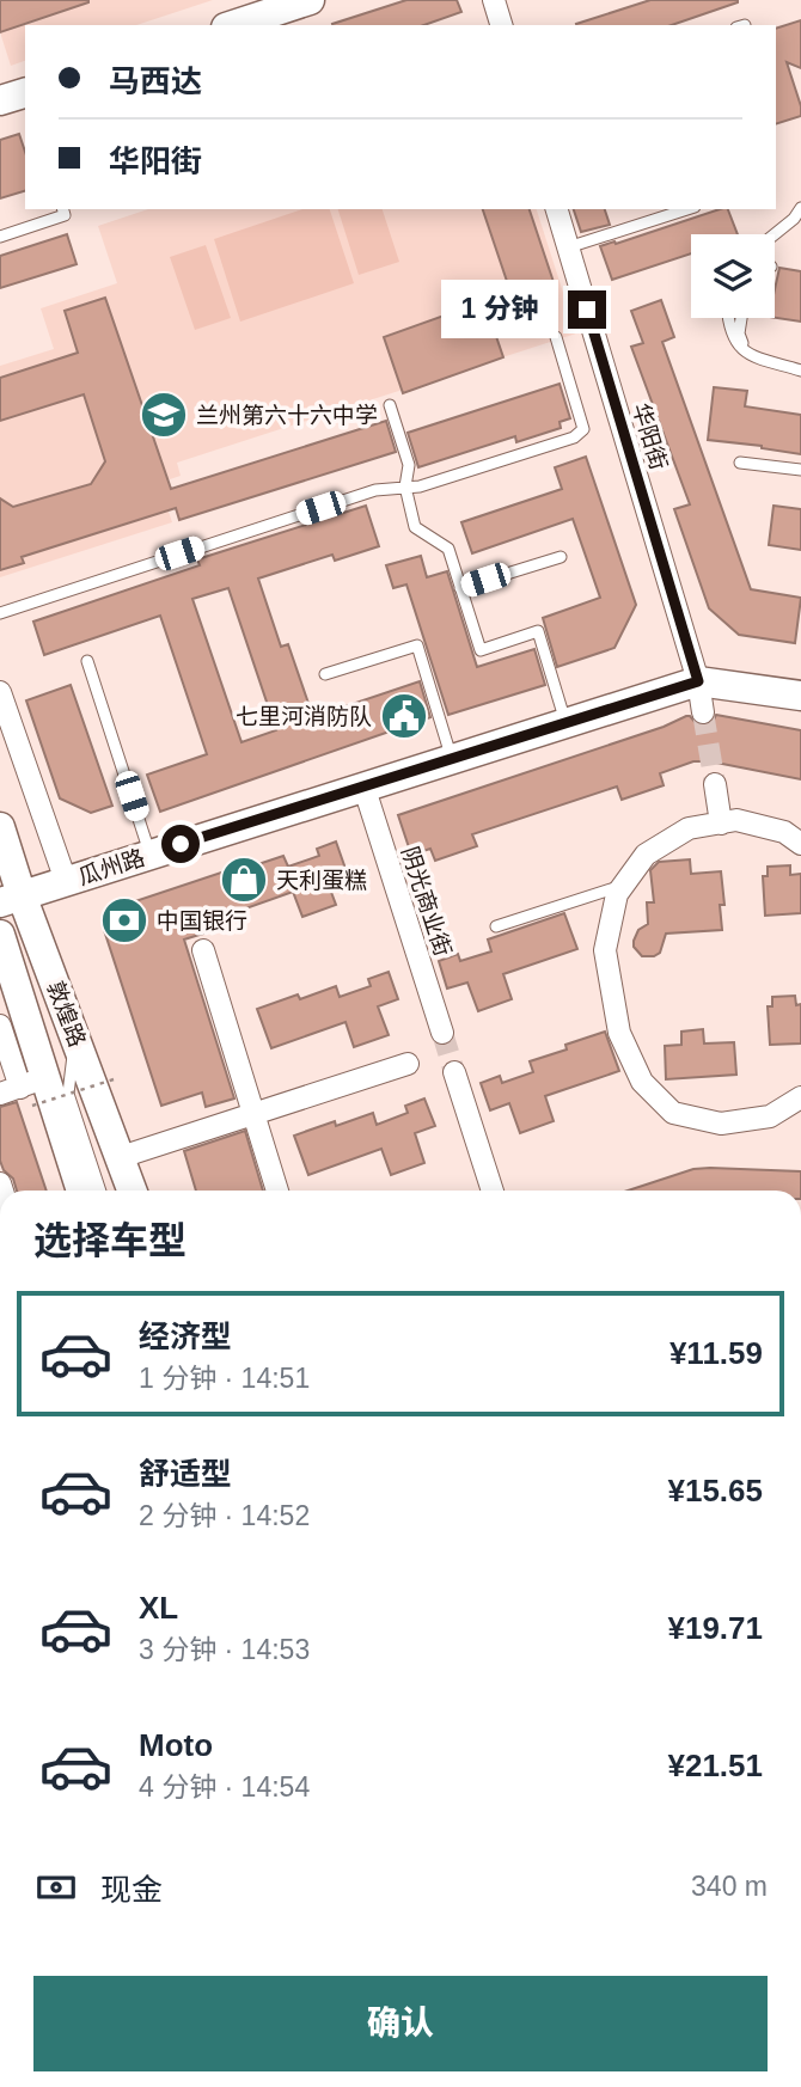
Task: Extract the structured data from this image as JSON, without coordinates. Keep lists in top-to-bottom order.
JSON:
{
  "streets": {
    "street": [
      "华阳街",
      "瓜州路",
      "阴光商业街",
      "敦煌路"
    ]
  },
  "crossings": [
    ["华阳街", "瓜州路"],
    ["瓜州路", "阴光商业街"],
    ["瓜州路", "敦煌路"]
  ],
  "places": {
    "school or university": ["兰州第六十六中学"],
    "public building": ["七里河消防队"],
    "shop": ["天利蛋糕"],
    "bank": ["中国银行"]
  },
  "page": {
    "banner": ["马西达", "华阳街"],
    "bubble": "1 分钟",
    "heading": "选择车型",
    "list": [
      {
        "name": "经济型",
        "note": "1 分钟 · 14:51",
        "value": "¥11.59"
      },
      {
        "name": "舒适型",
        "note": "2 分钟 · 14:52",
        "value": "¥15.65"
      },
      {
        "name": "XL",
        "note": "3 分钟 · 14:53",
        "value": "¥19.71"
      },
      {
        "name": "Moto",
        "note": "4 分钟 · 14:54",
        "value": "¥21.51"
      }
    ],
    "pay": ["现金", "340 m"],
    "buttons": "确认"
  }
}
